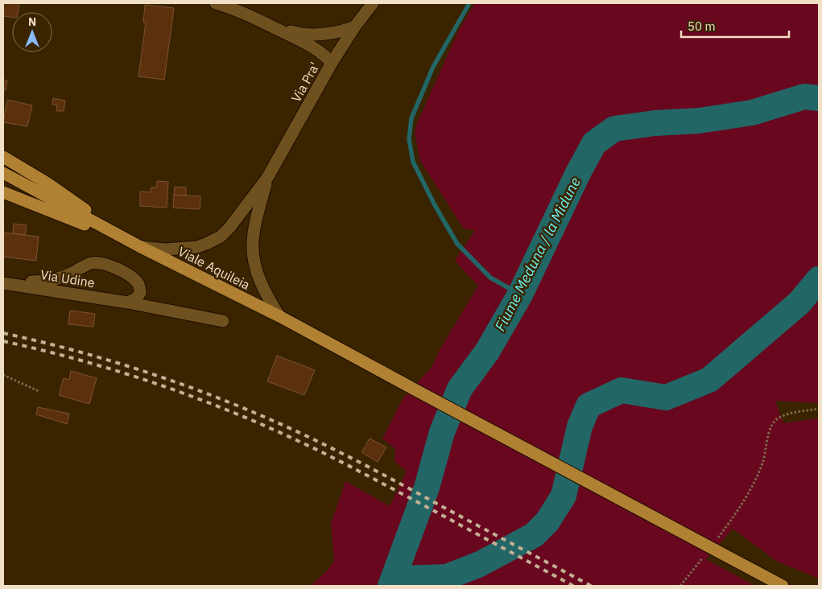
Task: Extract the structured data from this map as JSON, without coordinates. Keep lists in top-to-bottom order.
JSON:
{
  "streets": {
    "main road": ["Viale Aquileia"],
    "street": ["Via Pra'", "Via Udine"]
  },
  "crossings": [
    ["Via Pra'", "Viale Aquileia"]
  ],
  "water": ["Fiume Meduna / la Midune"],
  "scale_bar": "50 m",
  "north": "top"
}
